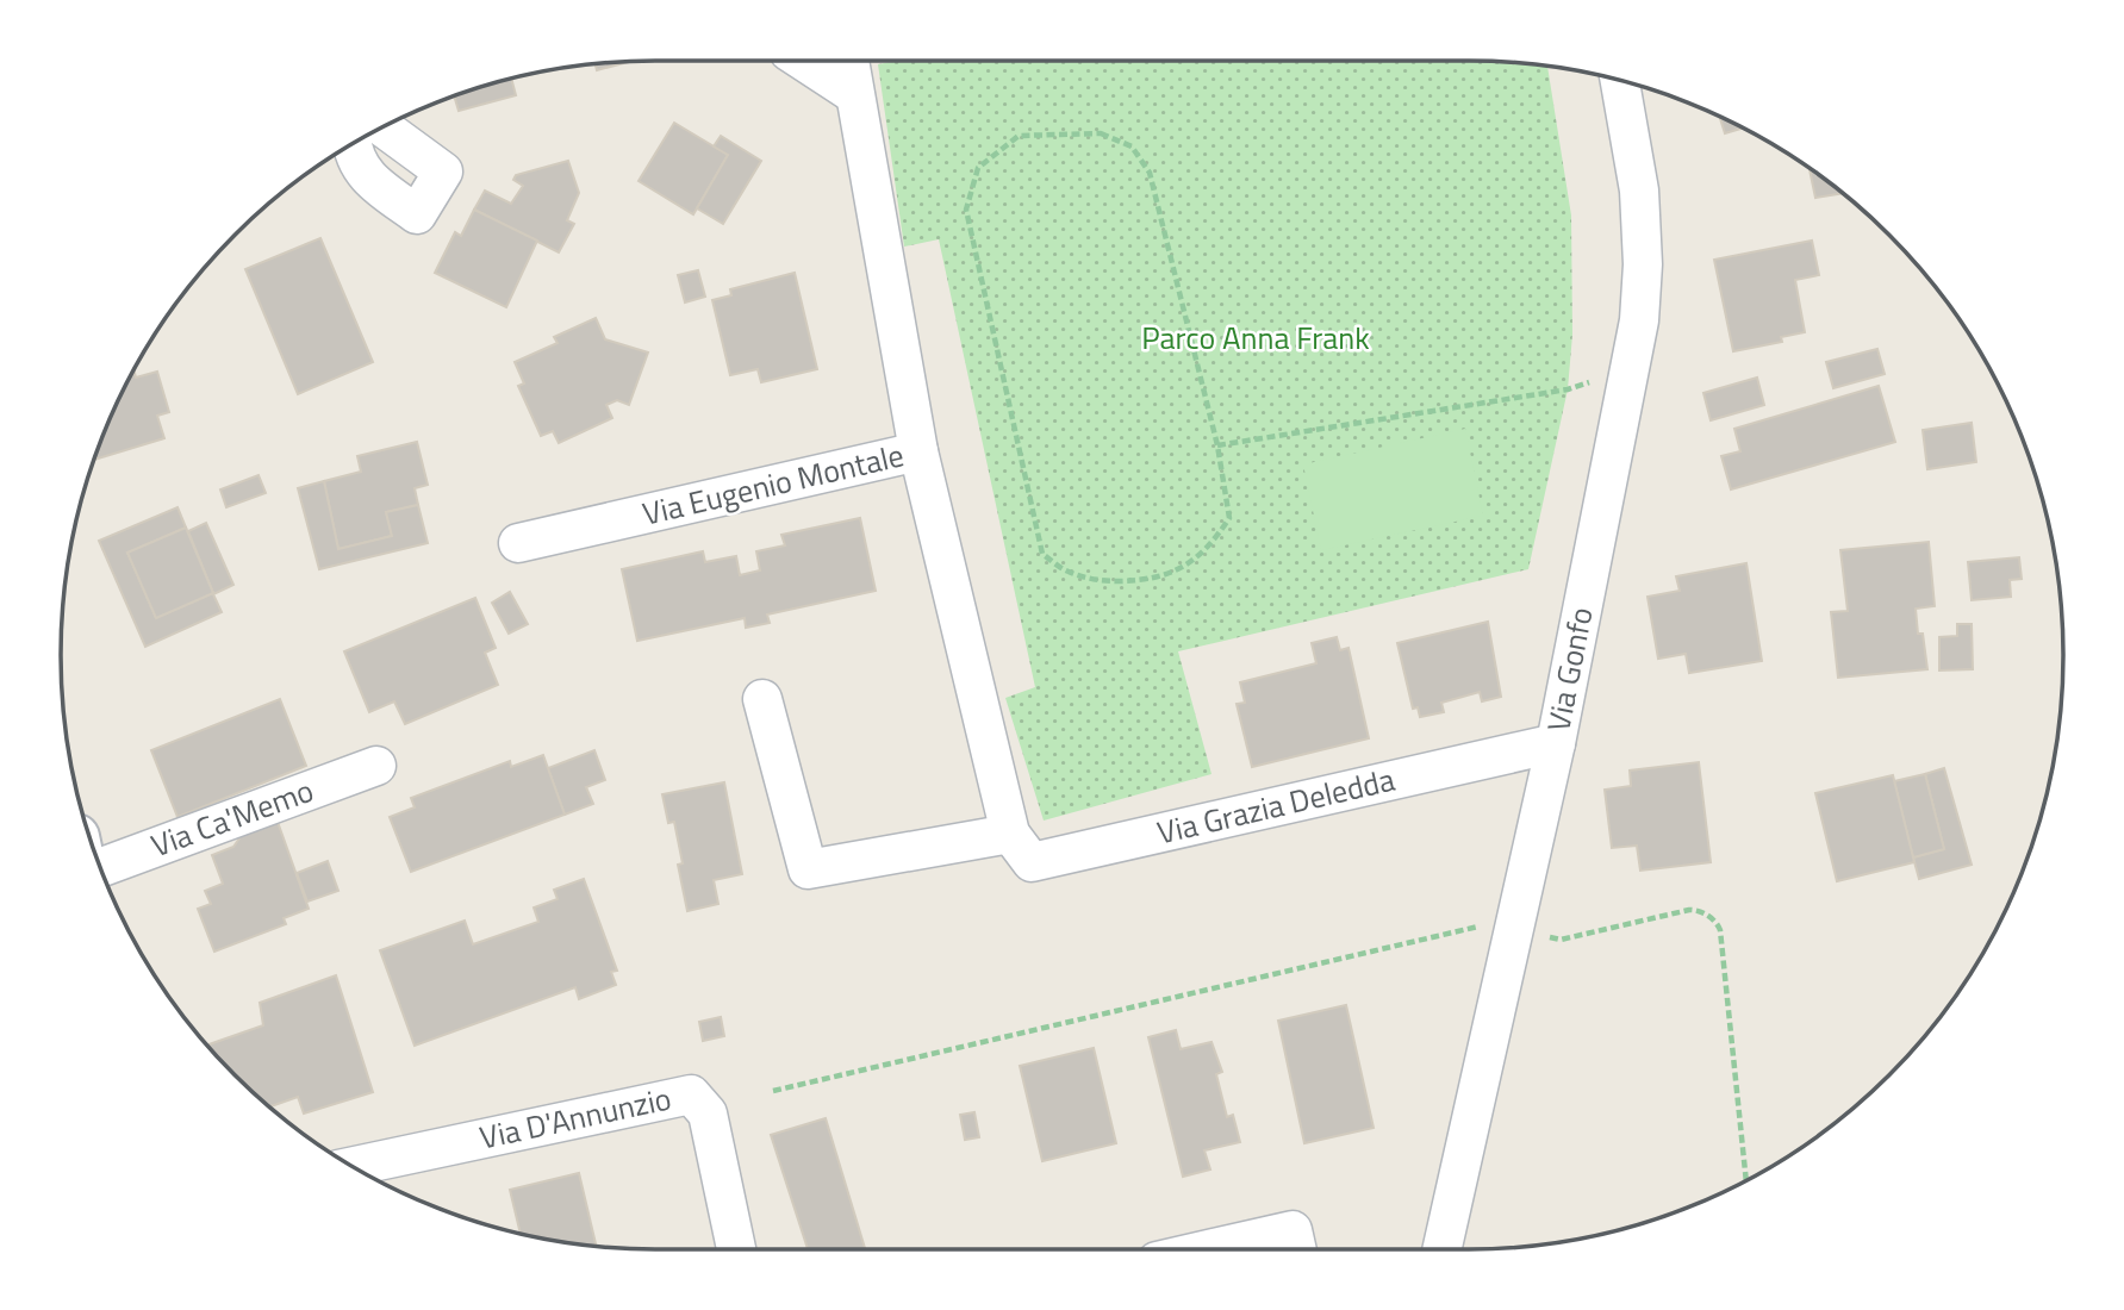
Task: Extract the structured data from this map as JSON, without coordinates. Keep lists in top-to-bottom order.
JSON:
{
  "streets": {
    "street": [
      "Via Eugenio Montale",
      "Via Gonfo",
      "Via Grazia Deledda",
      "Via Ca'Memo",
      "Via D'Annunzio"
    ]
  },
  "crossings": [
    ["Via Eugenio Montale", "Via Grazia Deledda"],
    ["Via Gonfo", "Via Grazia Deledda"]
  ],
  "parks": ["Parco Anna Frank"]
}
